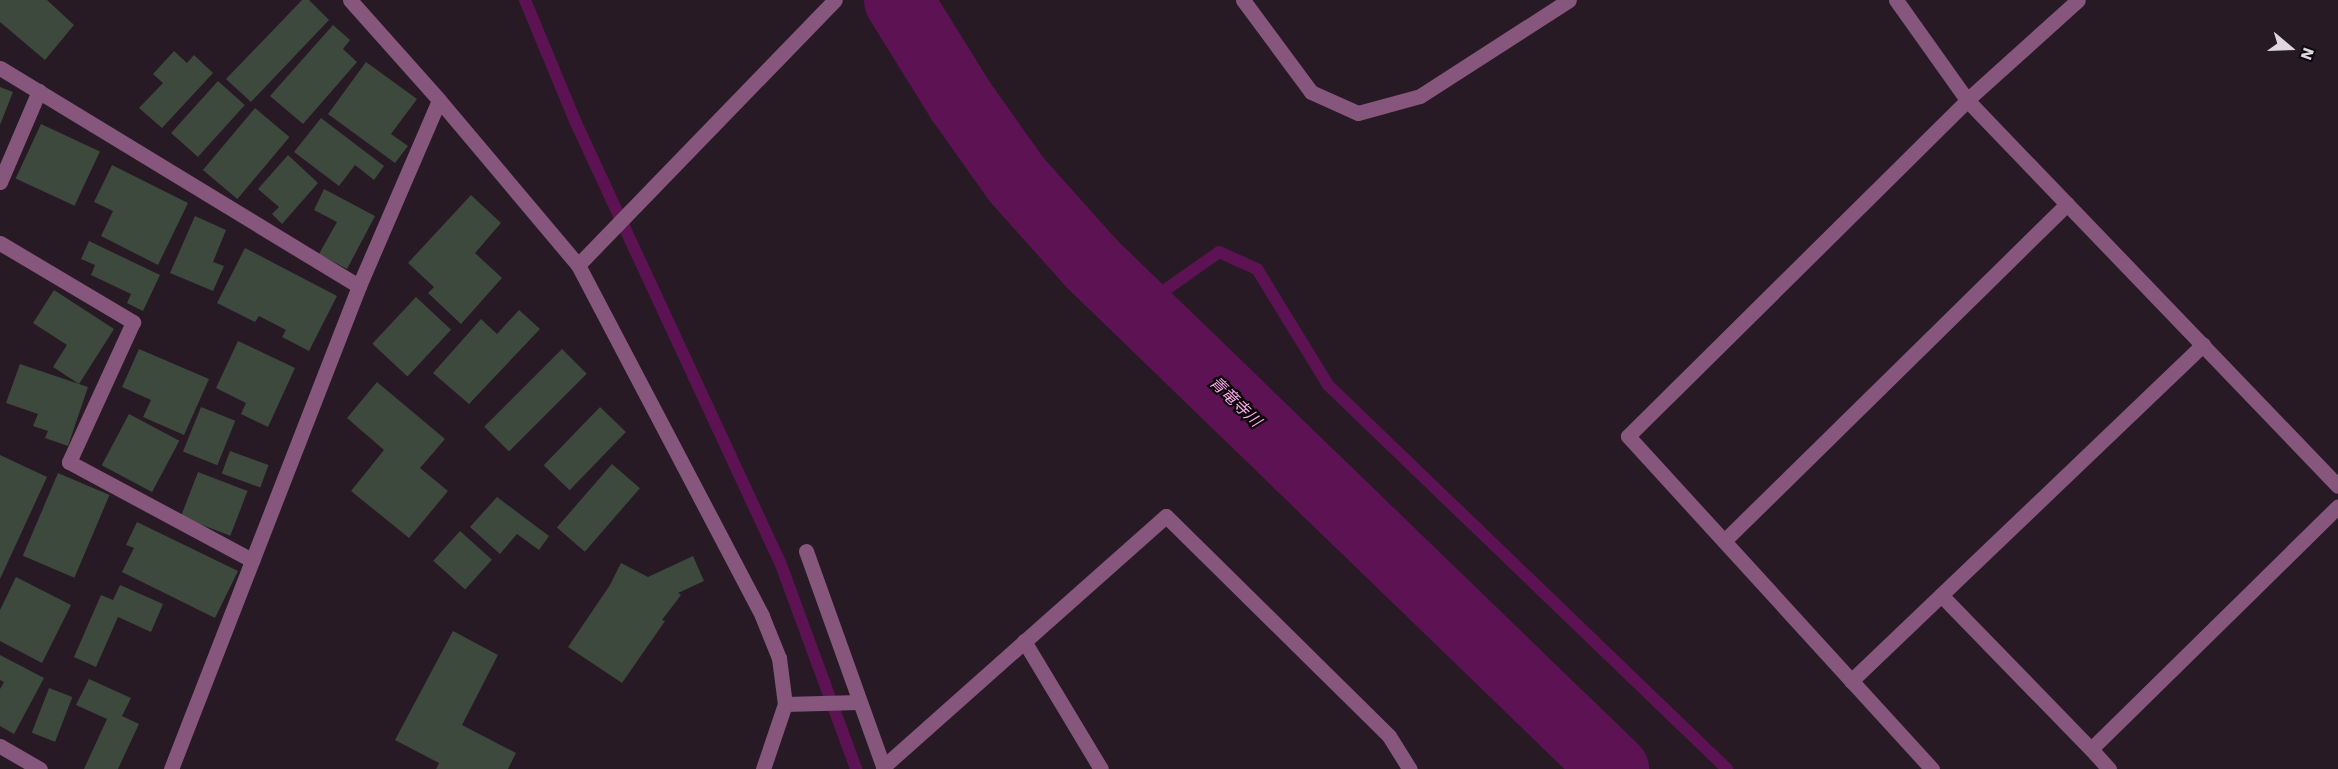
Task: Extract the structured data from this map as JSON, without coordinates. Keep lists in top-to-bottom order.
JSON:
{
  "water": ["青竜寺川"],
  "north": "right"
}
